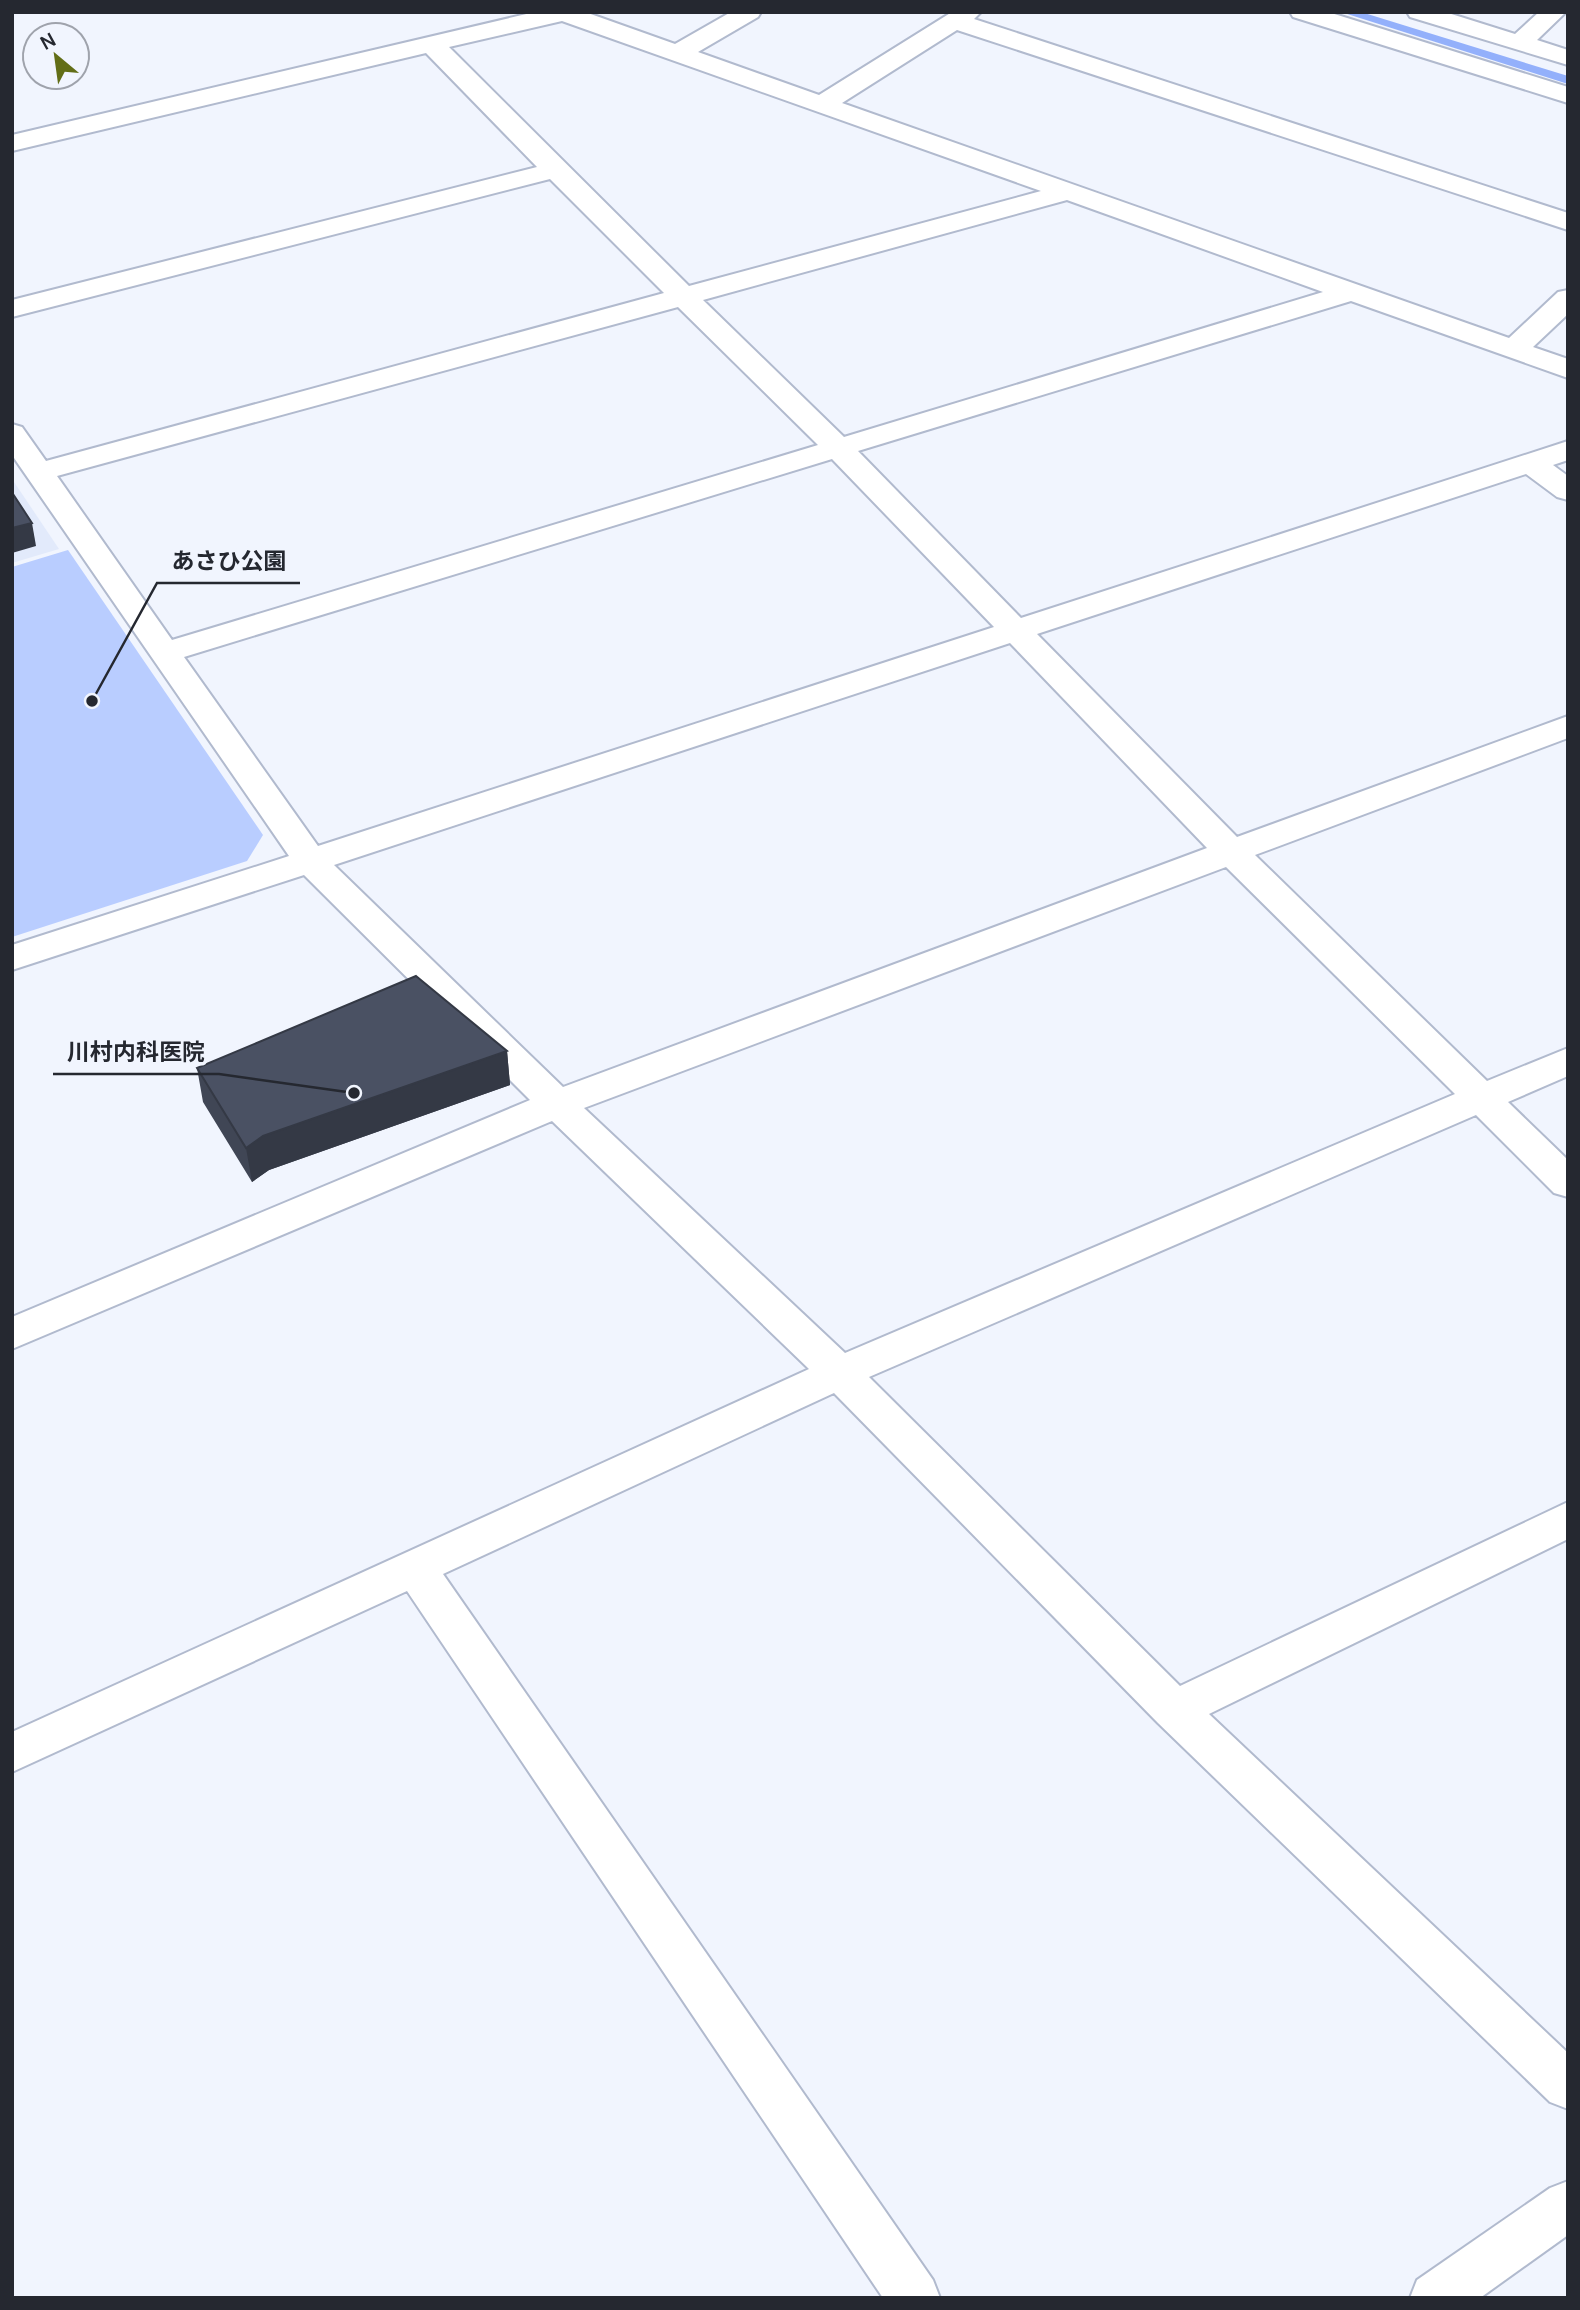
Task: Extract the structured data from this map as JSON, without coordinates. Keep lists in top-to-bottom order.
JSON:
{
  "places": ["あさひ公園", "川村内科医院"],
  "north": "top left"
}
